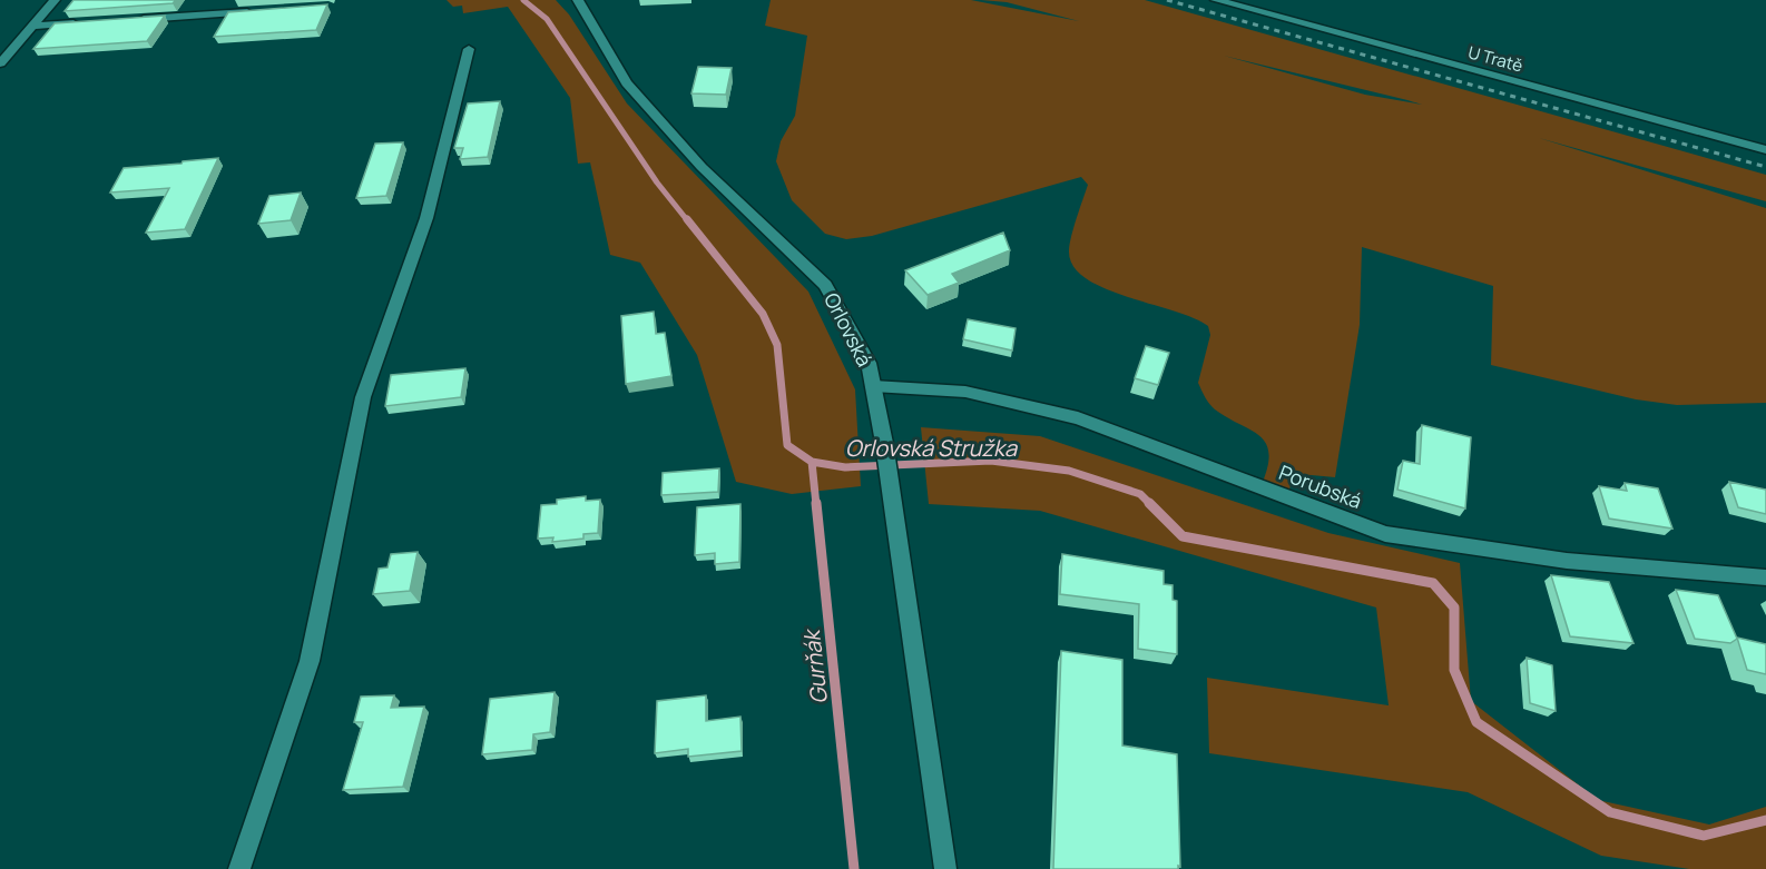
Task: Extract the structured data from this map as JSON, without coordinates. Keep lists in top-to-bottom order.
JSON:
{
  "streets": {
    "street": ["U Tratě", "Orlovská", "Porubská"]
  },
  "crossings": [
    ["Orlovská", "Porubská"]
  ],
  "water": ["Orlovská Stružka", "Gurňák"]
}
